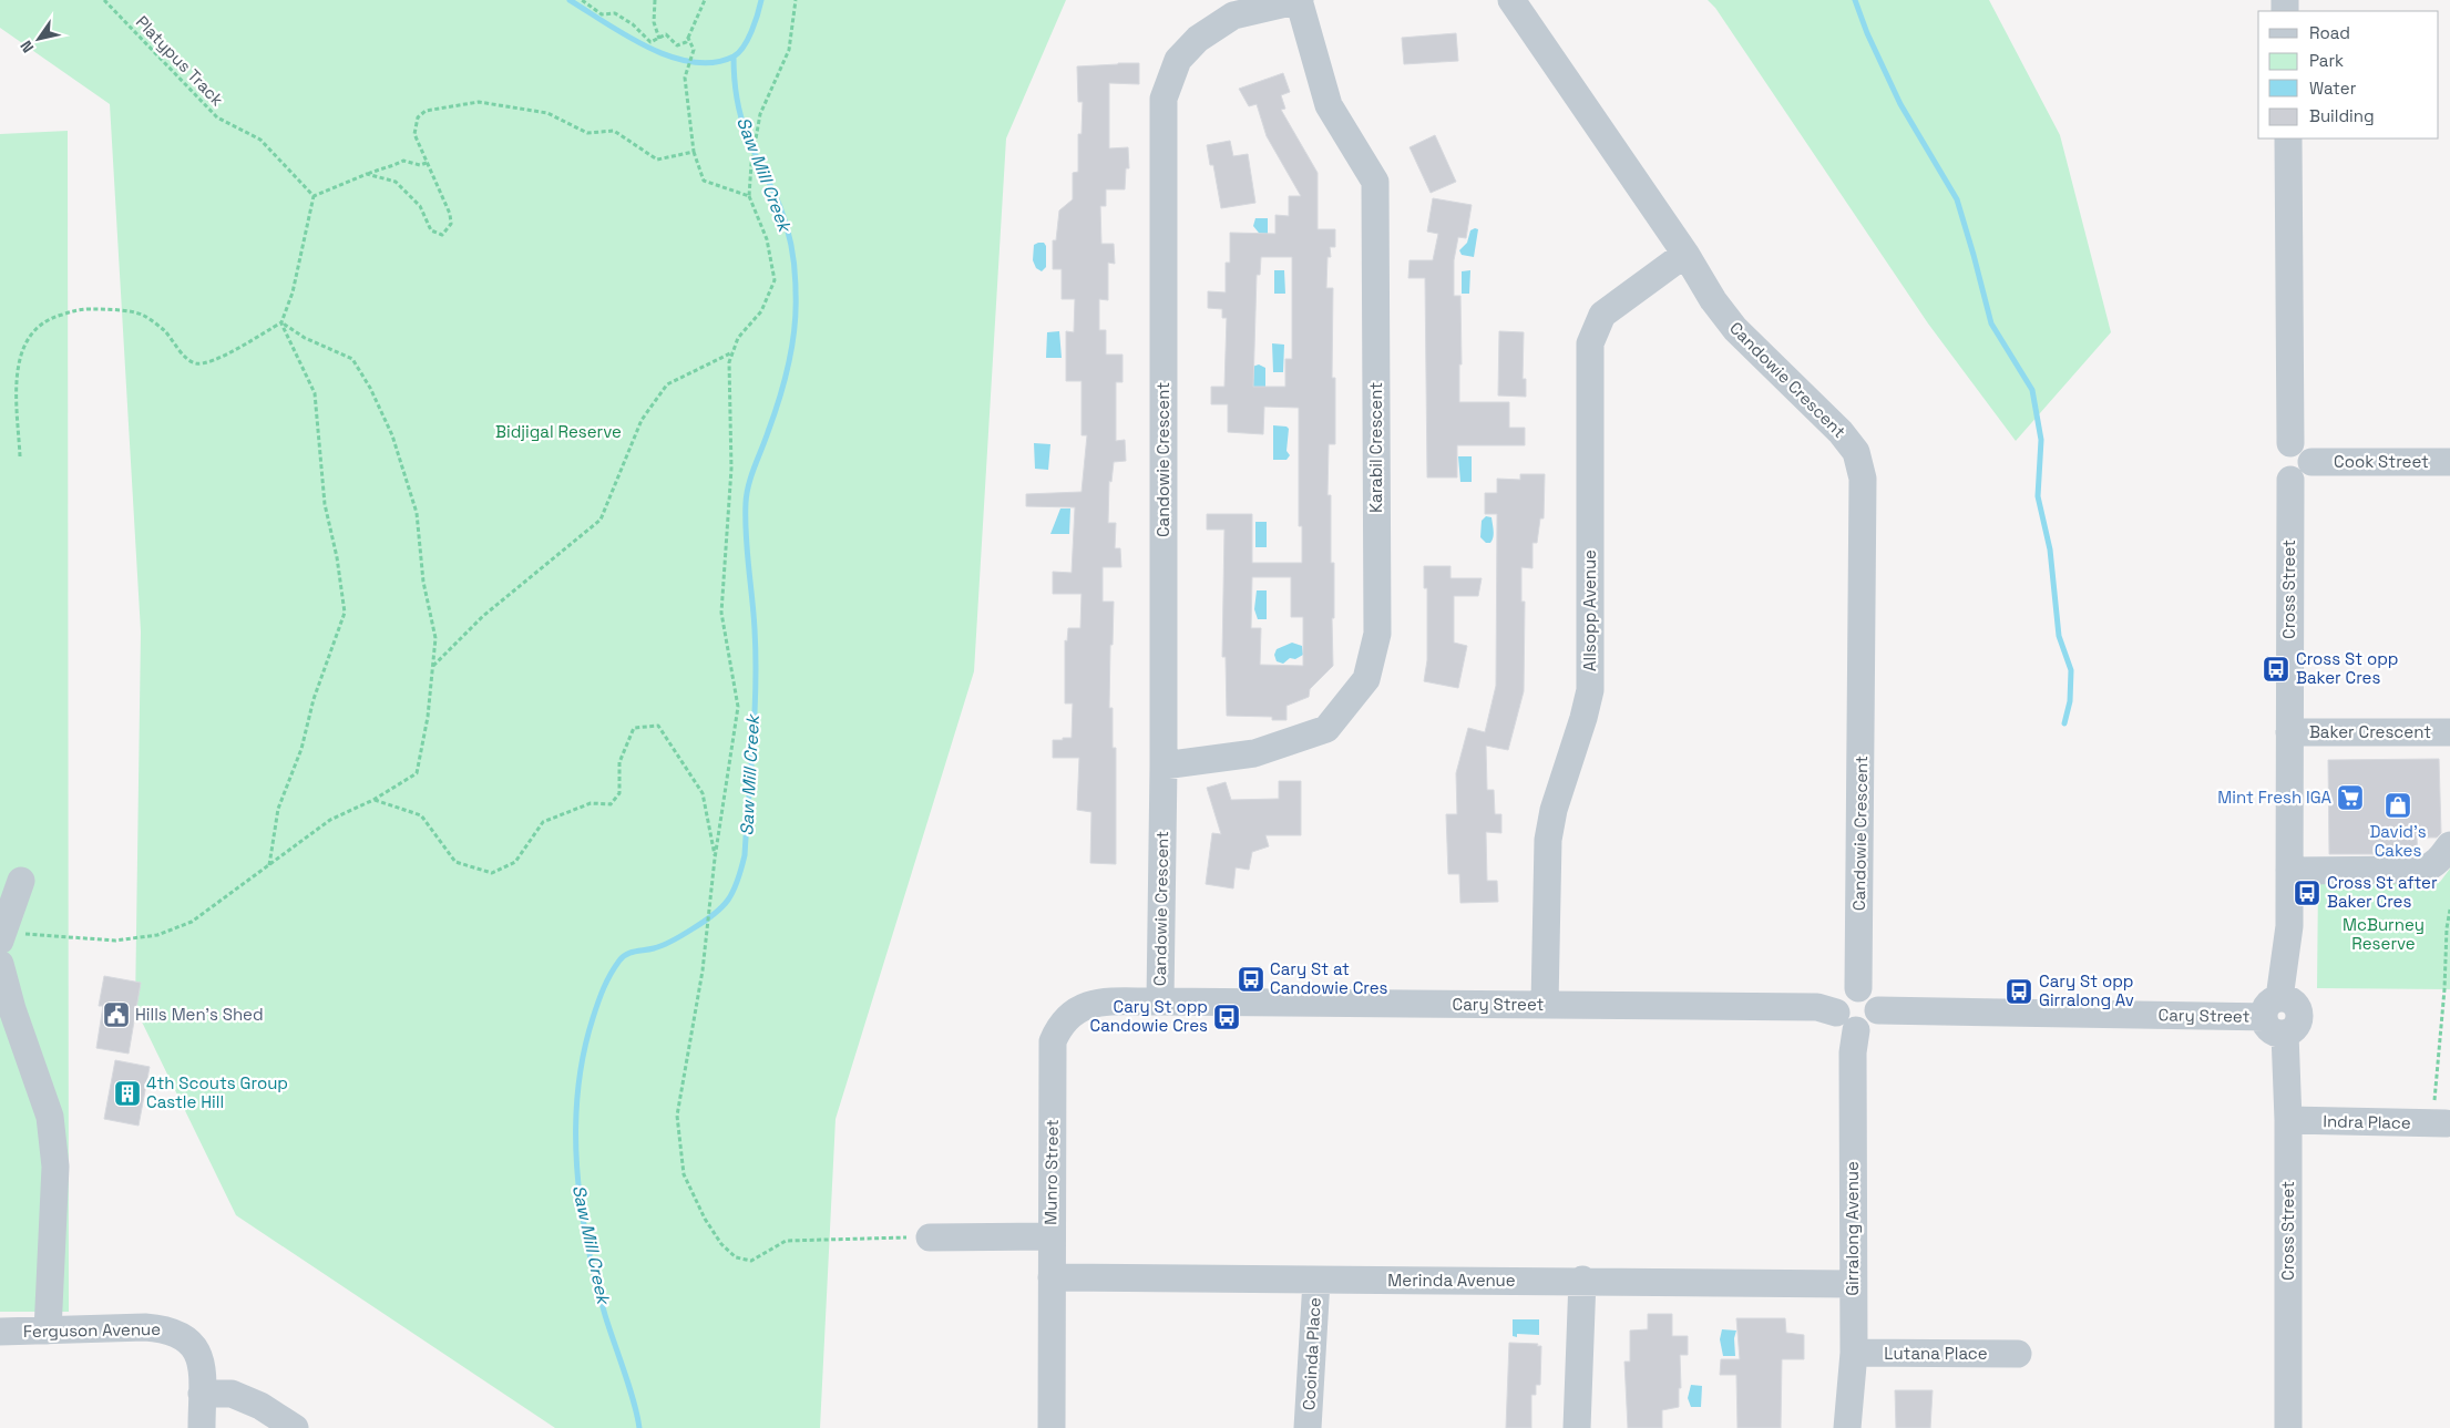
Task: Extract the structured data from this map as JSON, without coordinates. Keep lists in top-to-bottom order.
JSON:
{
  "streets": {
    "street": [
      "Candowie Crescent",
      "Karabil Crescent",
      "Cook Street",
      "Cross Street",
      "Allsopp Avenue",
      "Baker Crescent",
      "Cary Street",
      "Indra Place",
      "Munro Street",
      "Girralong Avenue",
      "Merinda Avenue",
      "Ferguson Avenue",
      "Cooinda Place",
      "Lutana Place"
    ],
    "path": ["Platypus Track"]
  },
  "crossings": [
    ["Candowie Crescent", "Karabil Crescent"],
    ["Candowie Crescent", "Allsopp Avenue"],
    ["Candowie Crescent", "Cary Street"],
    ["Candowie Crescent", "Munro Street"],
    ["Candowie Crescent", "Girralong Avenue"],
    ["Cook Street", "Cross Street"],
    ["Cross Street", "Baker Crescent"],
    ["Cross Street", "Cary Street"],
    ["Cross Street", "Indra Place"],
    ["Allsopp Avenue", "Cary Street"],
    ["Cary Street", "Munro Street"],
    ["Cary Street", "Girralong Avenue"],
    ["Munro Street", "Merinda Avenue"],
    ["Girralong Avenue", "Merinda Avenue"],
    ["Girralong Avenue", "Lutana Place"],
    ["Merinda Avenue", "Cooinda Place"]
  ],
  "water": ["Saw Mill Creek"],
  "parks": ["Bidjigal Reserve", "McBurney Reserve"],
  "places": {
    "bus stop": [
      "Cross St opp Baker Cres",
      "Cross St after Baker Cres",
      "Cary St at Candowie Cres",
      "Cary St opp Girralong Av",
      "Cary St opp Candowie Cres"
    ],
    "supermarket": ["Mint Fresh IGA"],
    "shop": ["David's Cakes"],
    "public building": ["Hills Men's Shed"],
    "building": ["4th Scouts Group Castle Hill"]
  },
  "legend": [
    "Road",
    "Park",
    "Water",
    "Building"
  ],
  "north": "bottom left"
}
